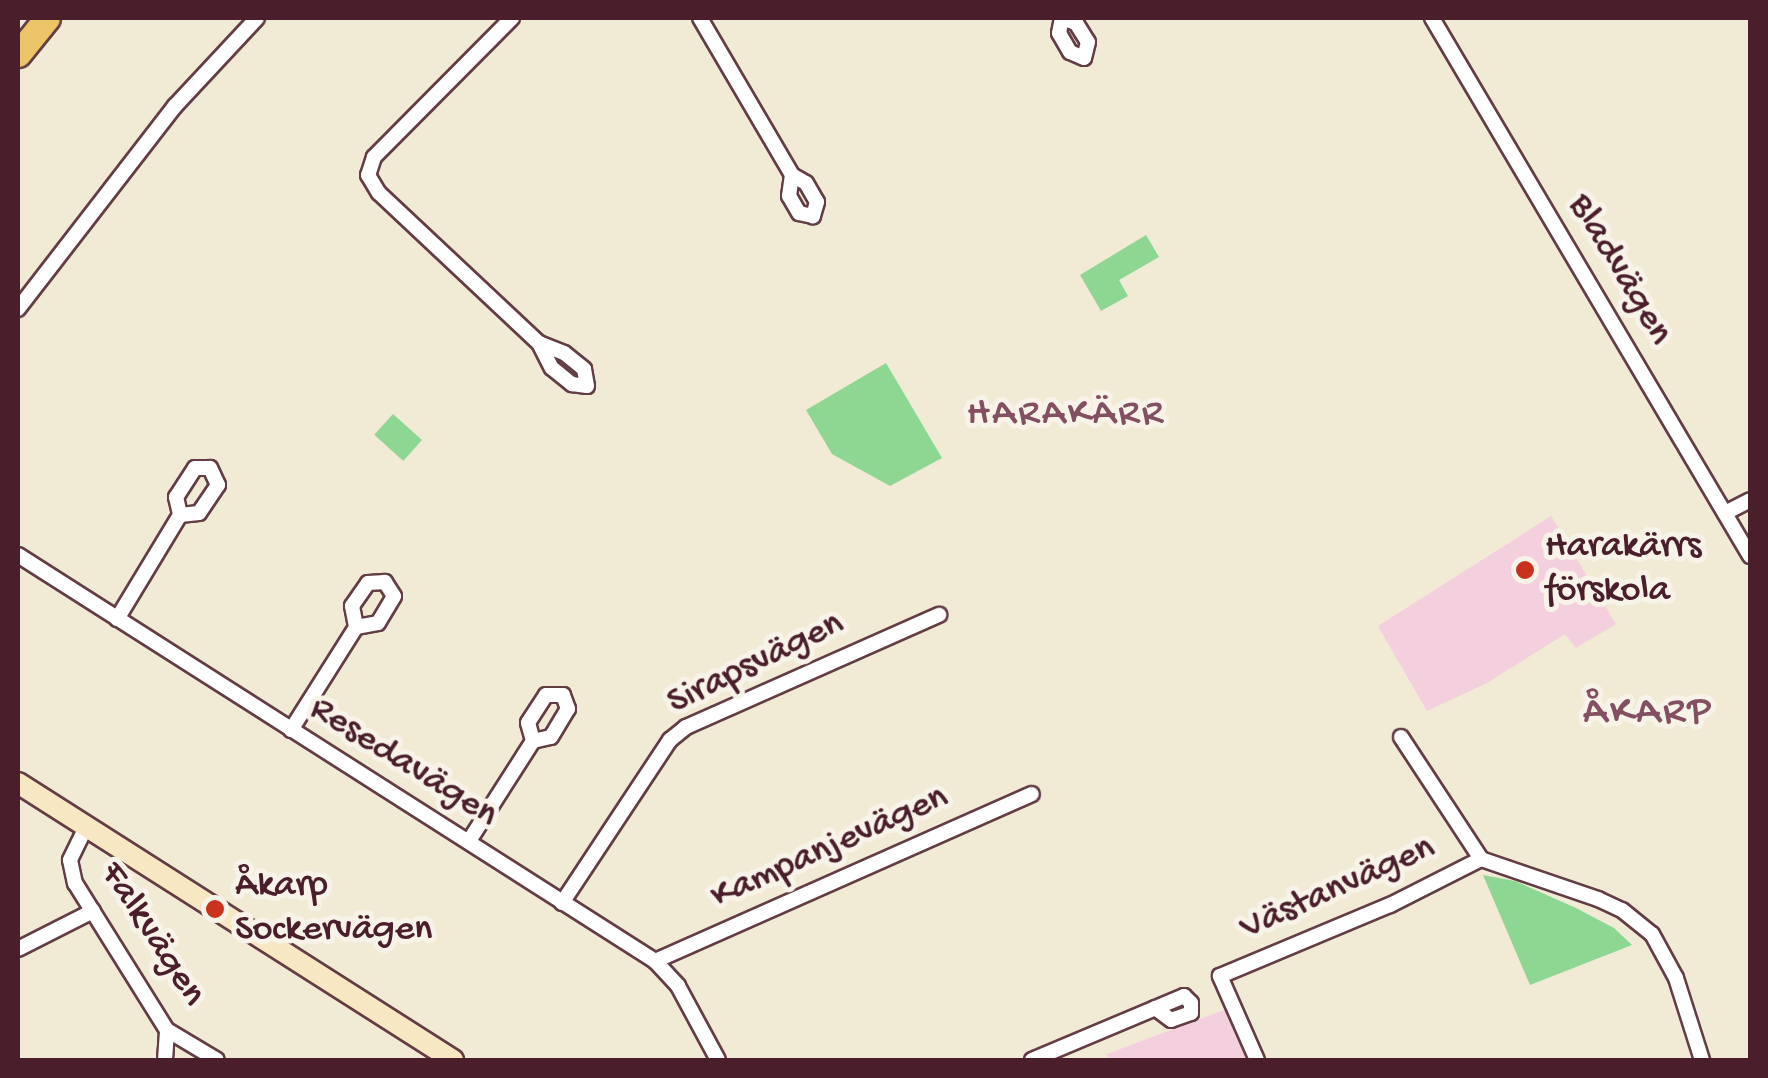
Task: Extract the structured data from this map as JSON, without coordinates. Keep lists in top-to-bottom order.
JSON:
{
  "streets": {
    "street": [
      "Bladvägen",
      "Sirapsvägen",
      "Resedavägen",
      "Kampanjevägen",
      "Västanvägen",
      "Falkvägen"
    ]
  },
  "crossings": [
    ["Sirapsvägen", "Resedavägen"],
    ["Resedavägen", "Kampanjevägen"]
  ],
  "districts": ["HARAKÄRR", "ÅKARP"],
  "places": ["Harakärrs förskola", "Åkarp Sockervägen"]
}
